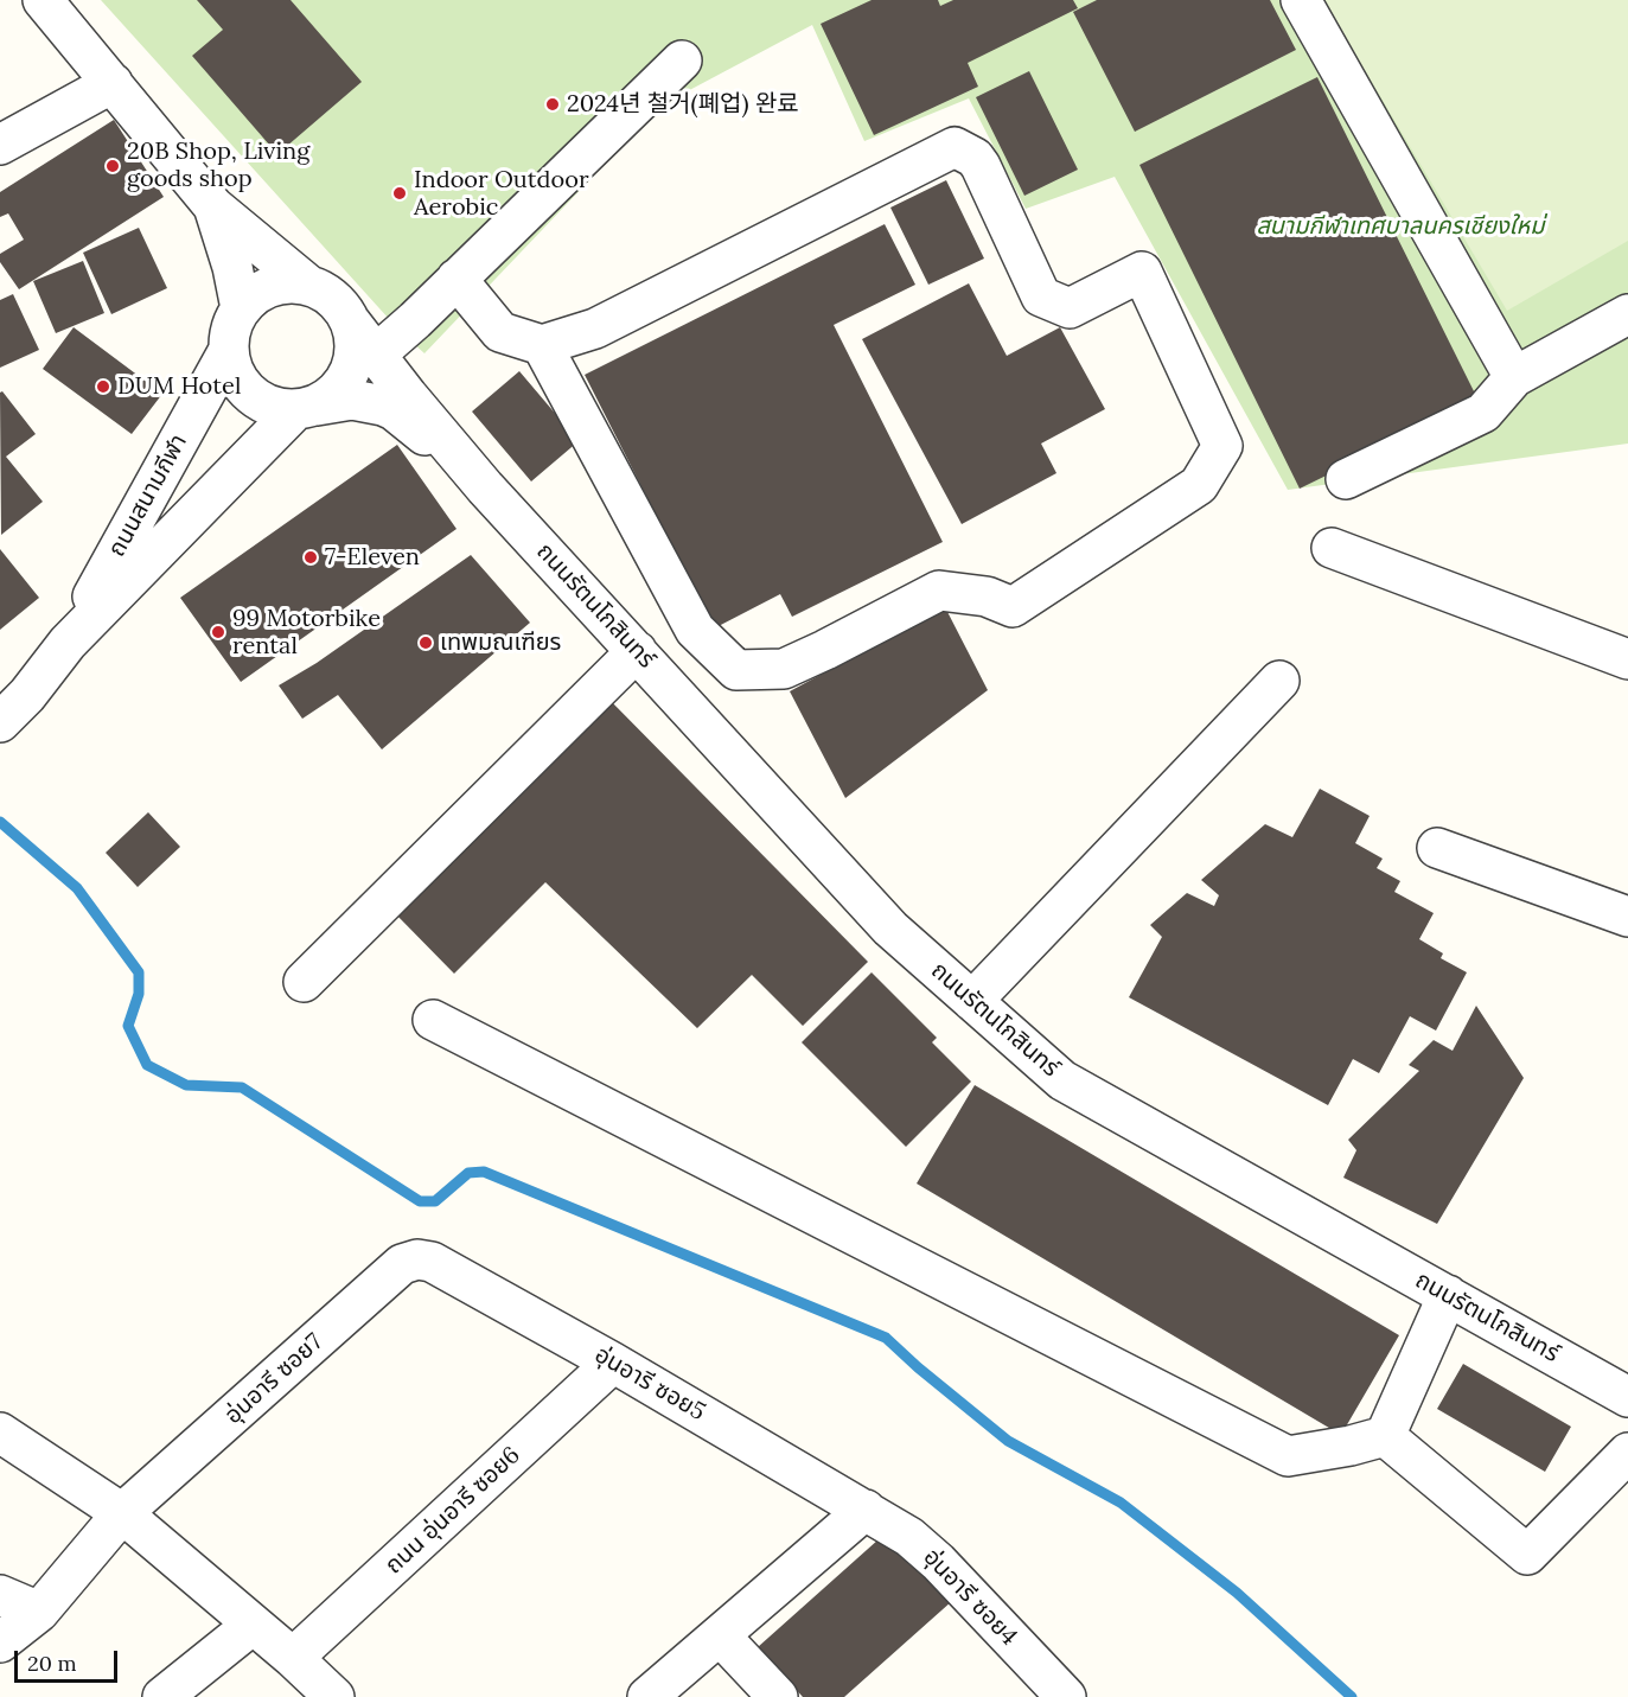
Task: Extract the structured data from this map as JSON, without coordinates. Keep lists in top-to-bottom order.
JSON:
{
  "streets": {
    "street": [
      "ถนนสนามกีฬา",
      "ถนนรัตนโกสินทร์",
      "อุ่นอารี ซอย7",
      "อุ่นอารี ซอย5",
      "ถนน อุ่นอารี ซอย6",
      "อุ่นอารี ซอย4"
    ]
  },
  "crossings": [
    ["ถนนสนามกีฬา", "ถนนรัตนโกสินทร์"],
    ["อุ่นอารี ซอย7", "อุ่นอารี ซอย5"],
    ["อุ่นอารี ซอย5", "ถนน อุ่นอารี ซอย6"],
    ["อุ่นอารี ซอย5", "อุ่นอารี ซอย4"]
  ],
  "parks": ["สนามกีฬาเทศบาลนครเชียงใหม่"],
  "places": [
    "2024년 철거(폐업) 완료",
    "20B Shop, Living goods shop",
    "Indoor Outdoor Aerobic",
    "DUM Hotel",
    "7-Eleven",
    "99 Motorbike rental",
    "เทพมณเฑียร"
  ],
  "scale_bar": "20 m"
}
